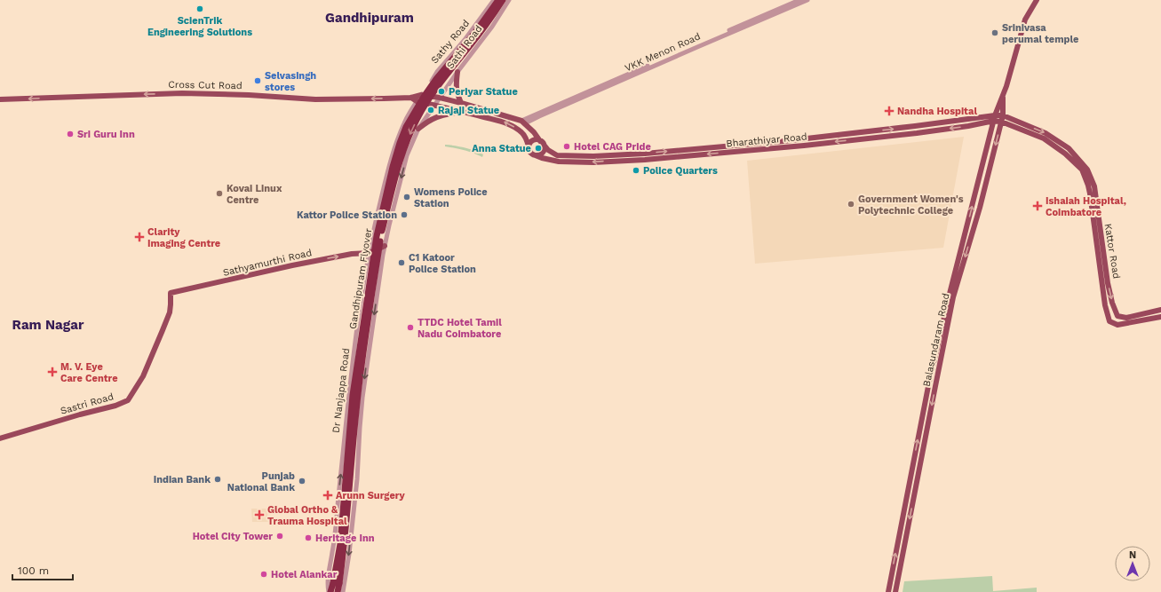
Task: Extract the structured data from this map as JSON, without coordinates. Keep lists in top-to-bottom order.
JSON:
{
  "streets": {
    "highway": ["Gandhipuram Flyover"],
    "main road": [
      "Cross Cut Road",
      "Bharathiyar Road",
      "Kattor Road",
      "Sathyamurthi Road",
      "Balasundaram Road",
      "Sastri Road"
    ],
    "street": [
      "Sathy Road",
      "Sathi Road",
      "VKK Menon Road",
      "Dr Nanjappa Road"
    ]
  },
  "crossings": [
    ["Sathy Road", "Cross Cut Road"],
    ["Sathy Road", "Dr Nanjappa Road"],
    ["VKK Menon Road", "Bharathiyar Road"],
    ["Cross Cut Road", "Dr Nanjappa Road"],
    ["Bharathiyar Road", "Kattor Road"],
    ["Bharathiyar Road", "Balasundaram Road"],
    ["Kattor Road", "Balasundaram Road"],
    ["Sathyamurthi Road", "Dr Nanjappa Road"],
    ["Sathyamurthi Road", "Sastri Road"],
    ["Gandhipuram Flyover", "Dr Nanjappa Road"]
  ],
  "one_way": ["Cross Cut Road", "Kattor Road", "Sathyamurthi Road"],
  "districts": ["Gandhipuram", "Ram Nagar"],
  "places": {
    "other": [
      "ScienTrik Engineering Solutions",
      "Srinivasa perumal temple",
      "Selvasingh stores",
      "Periyar Statue",
      "Rajaji Statue",
      "Sri Guru Inn",
      "Hotel CAG Pride",
      "Anna Statue",
      "Police Quarters",
      "Kovai Linux Centre",
      "Womens Police Station",
      "Government Women's Polytechnic College",
      "Kattor Police Station",
      "C1 Katoor Police Station",
      "TTDC Hotel Tamil Nadu Coimbatore",
      "Indian Bank",
      "Punjab National Bank",
      "Hotel City Tower",
      "Heritage Inn",
      "Hotel Alankar"
    ],
    "health": [
      "Nandha Hospital",
      "Ishaiah Hospital, Coimbatore",
      "Clarity Imaging Centre",
      "M. V. Eye Care Centre",
      "Arunn Surgery",
      "Global Ortho & Trauma Hospital"
    ]
  },
  "scale_bar": "100 m",
  "north": "top"
}
